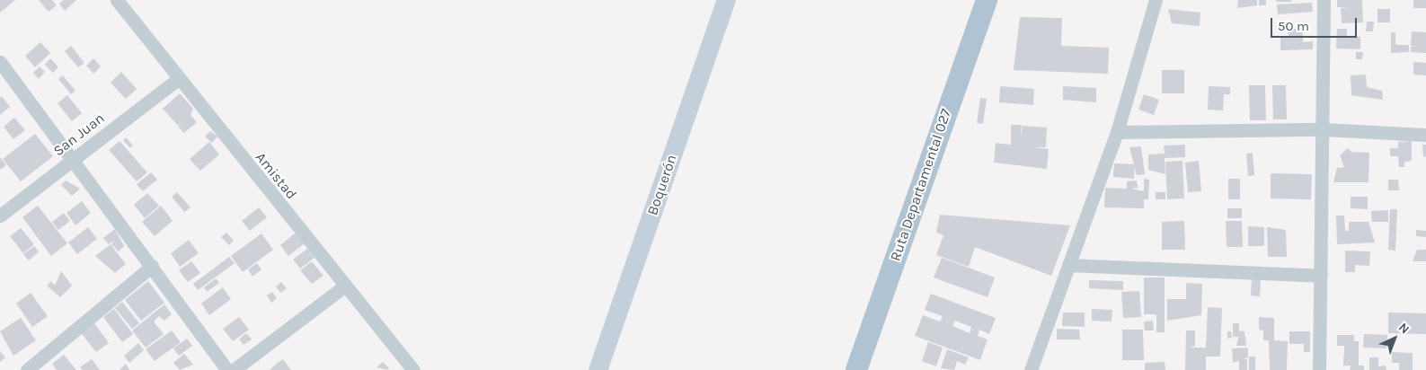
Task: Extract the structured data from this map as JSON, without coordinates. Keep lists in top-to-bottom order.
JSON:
{
  "streets": {
    "main road": ["Ruta Departamental 027"],
    "street": ["San Juan", "Amistad", "Boquerón"]
  },
  "crossings": [
    ["San Juan", "Amistad"]
  ],
  "scale_bar": "50 m",
  "north": "top right"
}
